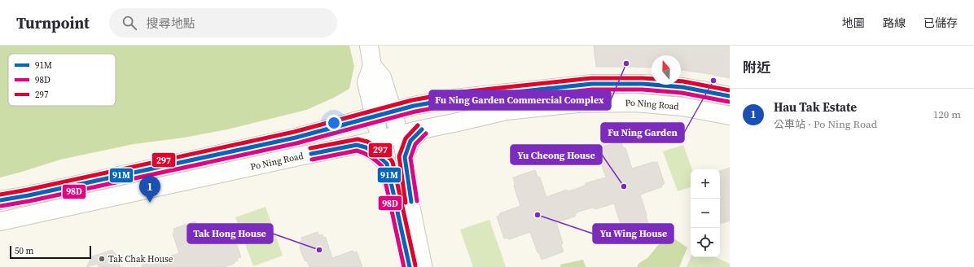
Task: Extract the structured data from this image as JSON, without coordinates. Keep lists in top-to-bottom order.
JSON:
{
  "streets": {
    "main road": ["Po Ning Road"]
  },
  "places": [
    "Fu Ning Garden Commercial Complex",
    "Fu Ning Garden",
    "Yu Cheong House",
    "Yu Wing House",
    "Tak Hong House",
    "Tak Chak House"
  ],
  "lines": ["transit line 297", "transit line 91M", "transit line 98D"],
  "legend": ["91M", "98D", "297"],
  "scale_bar": "50 m",
  "north": "top",
  "page": {
    "header": "Turnpoint",
    "search": "搜尋地點",
    "nav": ["地圖", "路線", "已儲存"],
    "heading": "附近",
    "list": [
      {
        "mark": "1",
        "name": "Hau Tak Estate",
        "note": "公車站 · Po Ning Road",
        "value": "120 m"
      }
    ],
    "map_buttons": ["+", "−"],
    "pins": "1",
    "scale": "50 m"
  }
}
